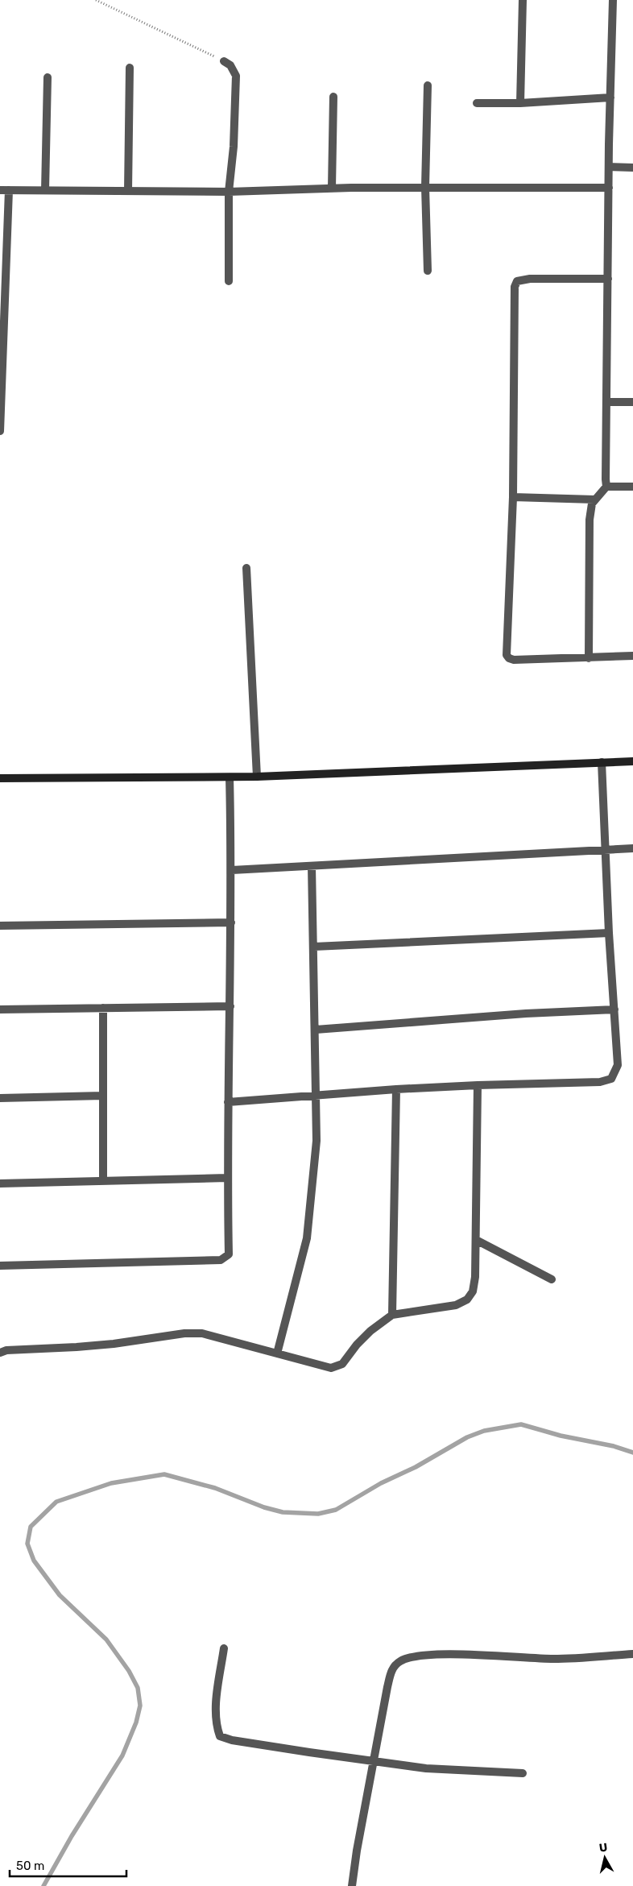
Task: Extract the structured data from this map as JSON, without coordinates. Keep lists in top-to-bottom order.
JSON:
{
  "scale_bar": "50 m",
  "north": "top"
}
